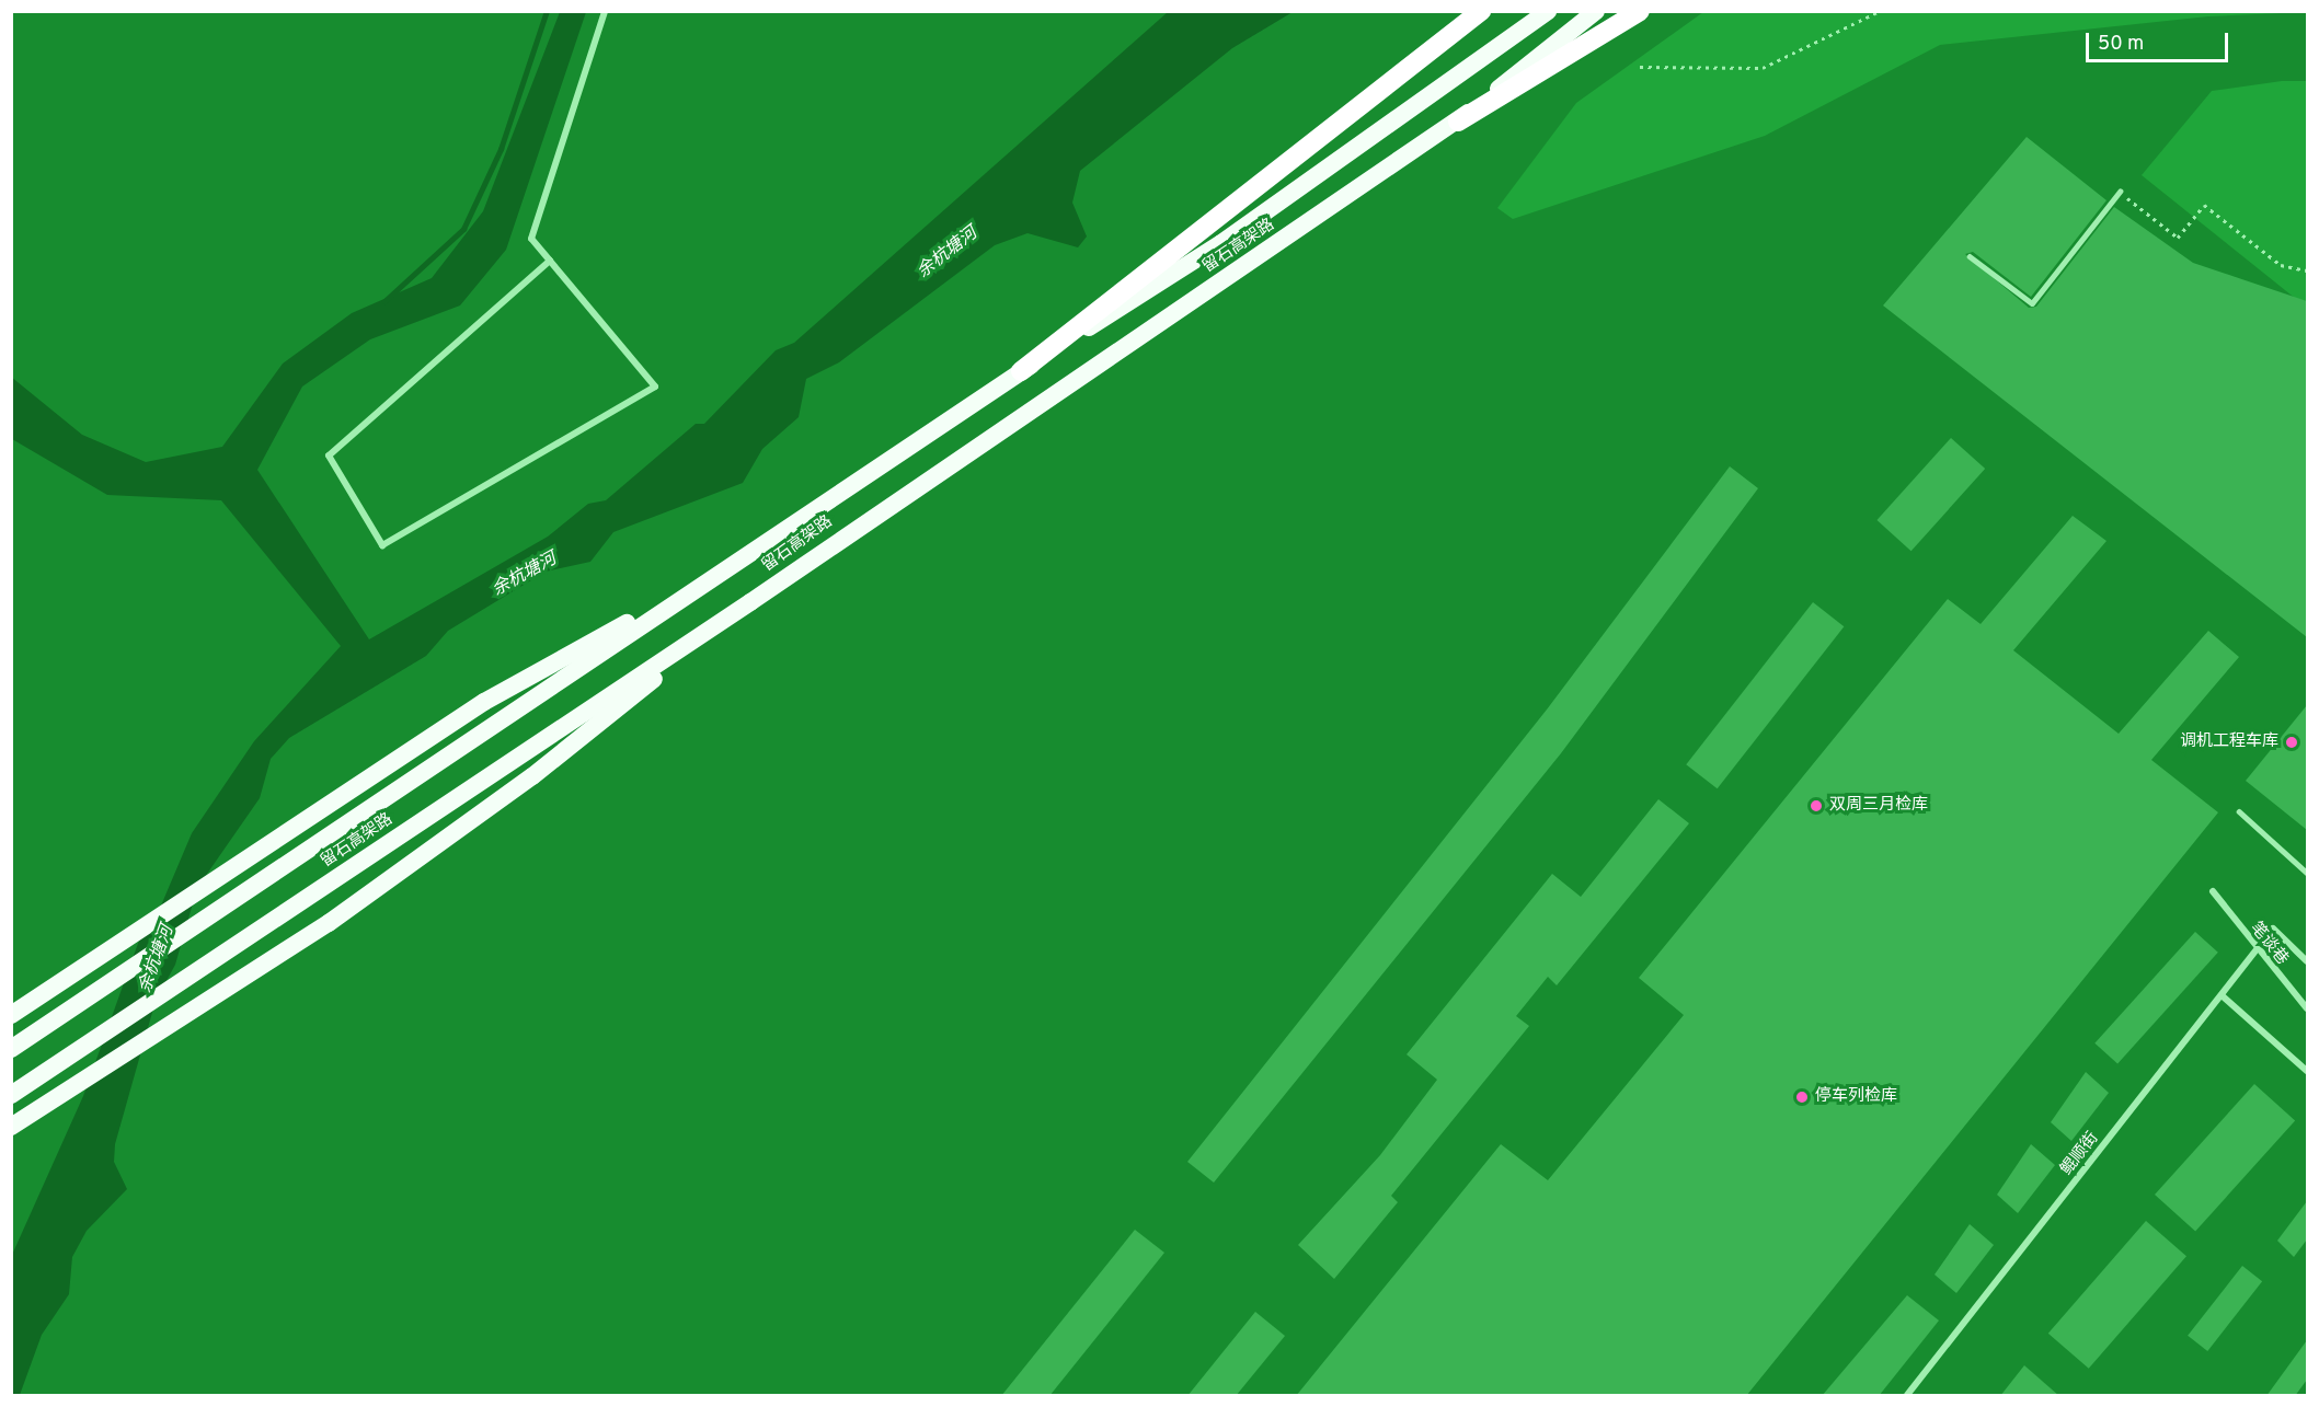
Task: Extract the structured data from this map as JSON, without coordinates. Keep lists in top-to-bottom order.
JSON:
{
  "streets": {
    "highway": ["留石高架路"],
    "street": ["笔谈巷", "鲲顺街"]
  },
  "crossings": [
    ["笔谈巷", "鲲顺街"]
  ],
  "water": ["余杭塘河"],
  "places": ["调机工程车库", "双周三月检库", "停车列检库"],
  "scale_bar": "50 m"
}
